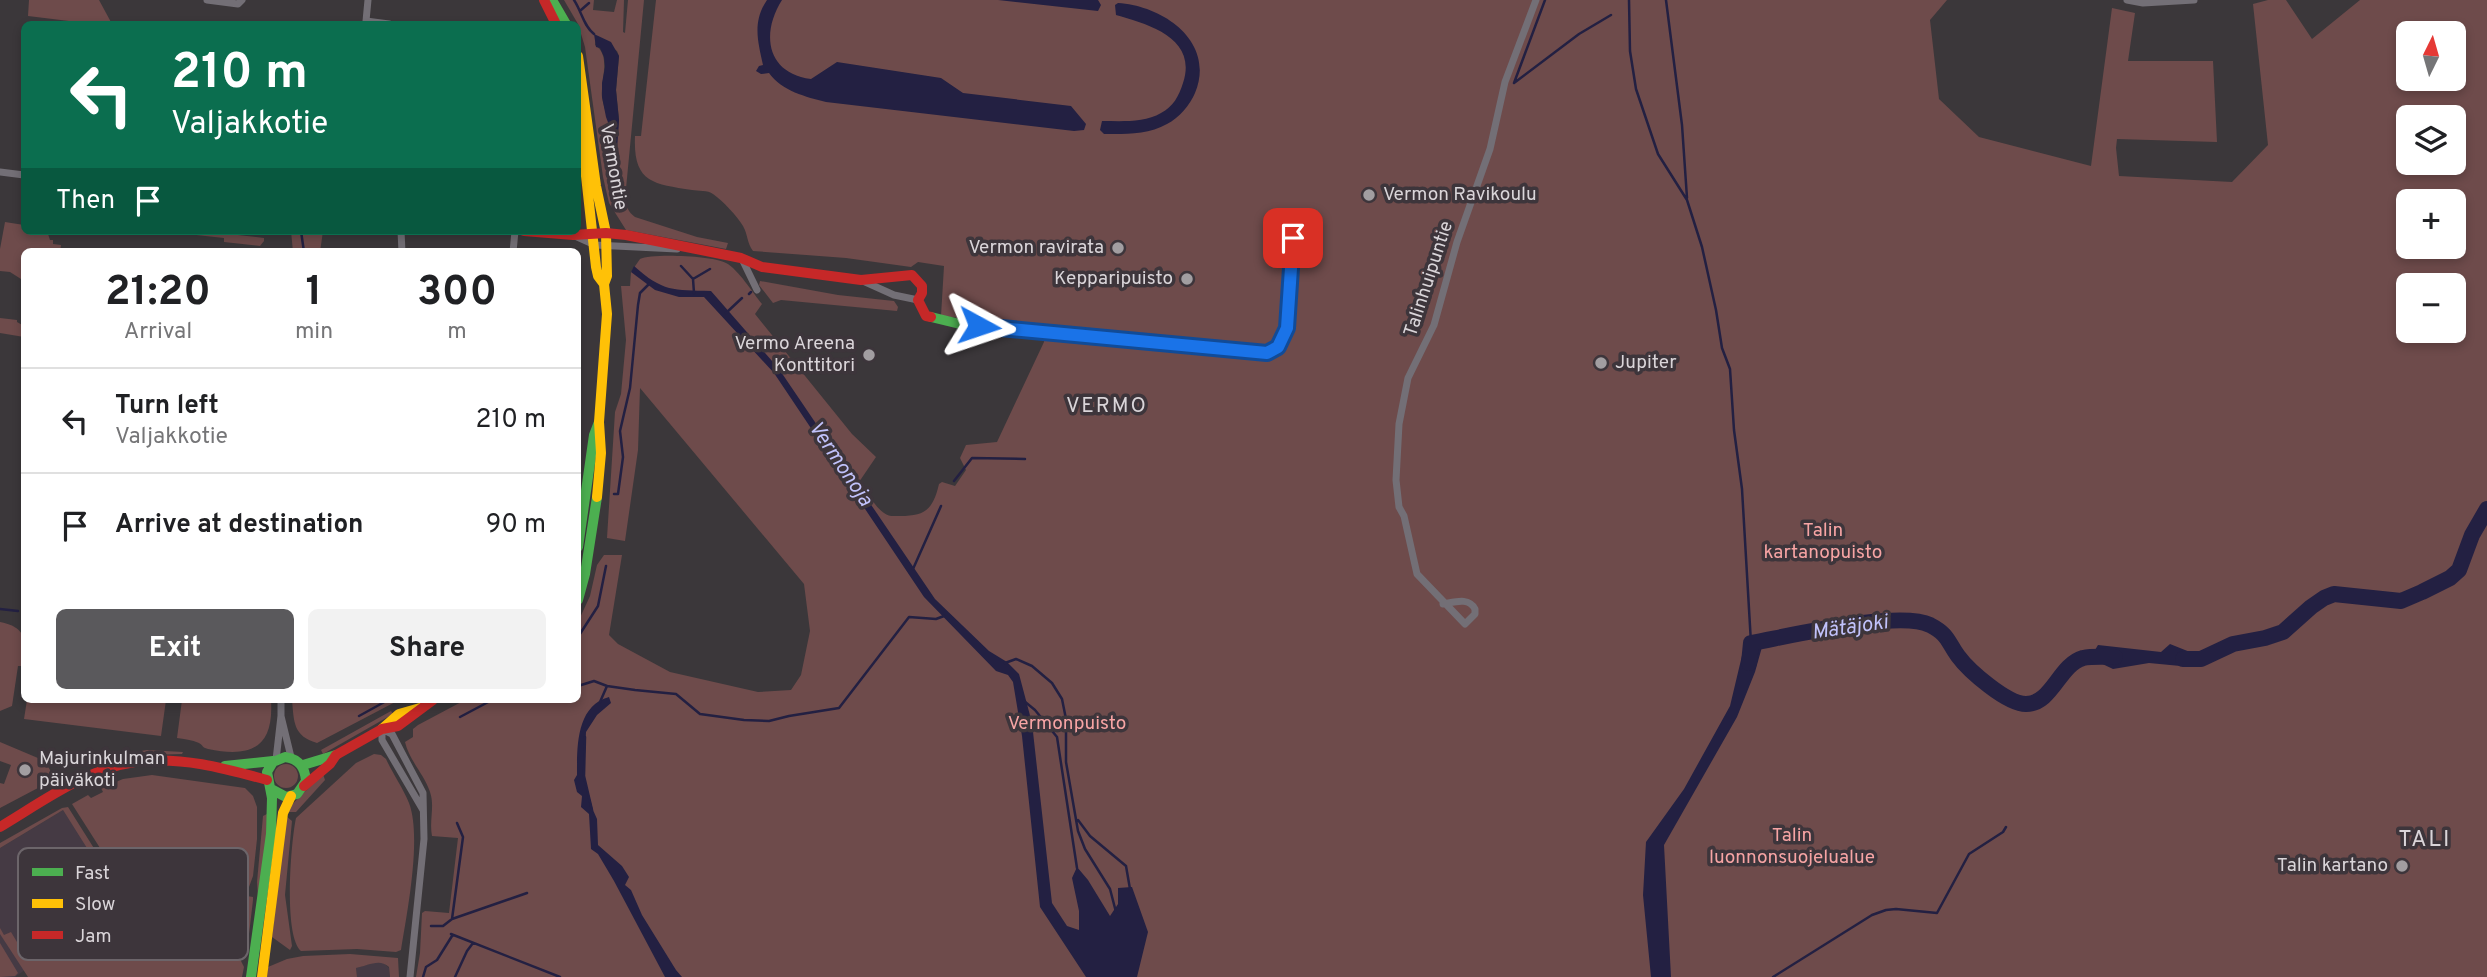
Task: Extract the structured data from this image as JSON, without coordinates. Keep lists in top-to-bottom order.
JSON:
{
  "streets": {
    "main road": ["Vermontie"],
    "street": ["Talinhuipuntie"]
  },
  "districts": ["VERMO", "TALI"],
  "water": ["Vermonoja", "Mätäjoki"],
  "parks": ["Talin kartanopuisto", "Vermonpuisto", "Talin luonnonsuojelualue"],
  "places": [
    "Vermon Ravikoulu",
    "Vermon ravirata",
    "Kepparipuisto",
    "Vermo Areena Konttitori",
    "Jupiter",
    "Majurinkulman päiväkoti",
    "Talin kartano"
  ],
  "legend": ["Fast", "Slow", "Jam"],
  "north": "top",
  "page": {
    "map_buttons": ["+", "−"],
    "turn": ["210 m", "Valjakkotie"],
    "then": "Then",
    "eta": [
      "21:20",
      "Arrival",
      "1",
      "min",
      "300",
      "m"
    ],
    "list": [
      {
        "name": "Turn left",
        "note": "Valjakkotie",
        "value": "210 m"
      },
      {
        "name": "Arrive at destination",
        "value": "90 m"
      }
    ],
    "buttons": ["Exit", "Share"]
  }
}
